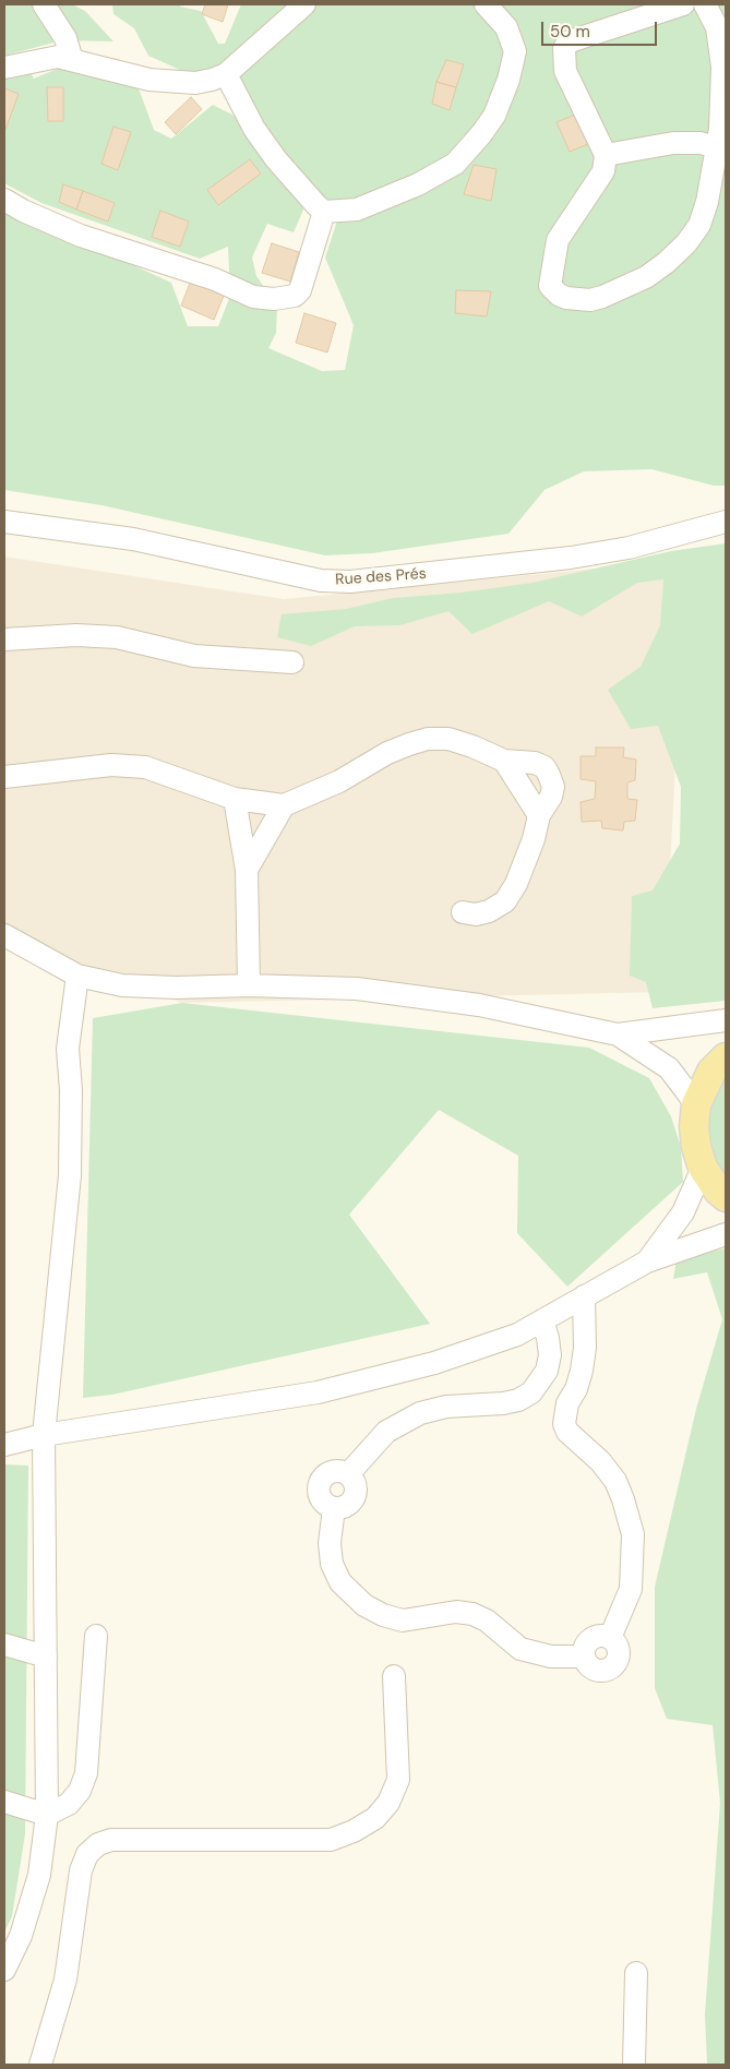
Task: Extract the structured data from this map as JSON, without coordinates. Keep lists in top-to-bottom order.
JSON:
{
  "streets": {
    "street": ["Rue des Prés"]
  },
  "scale_bar": "50 m"
}
